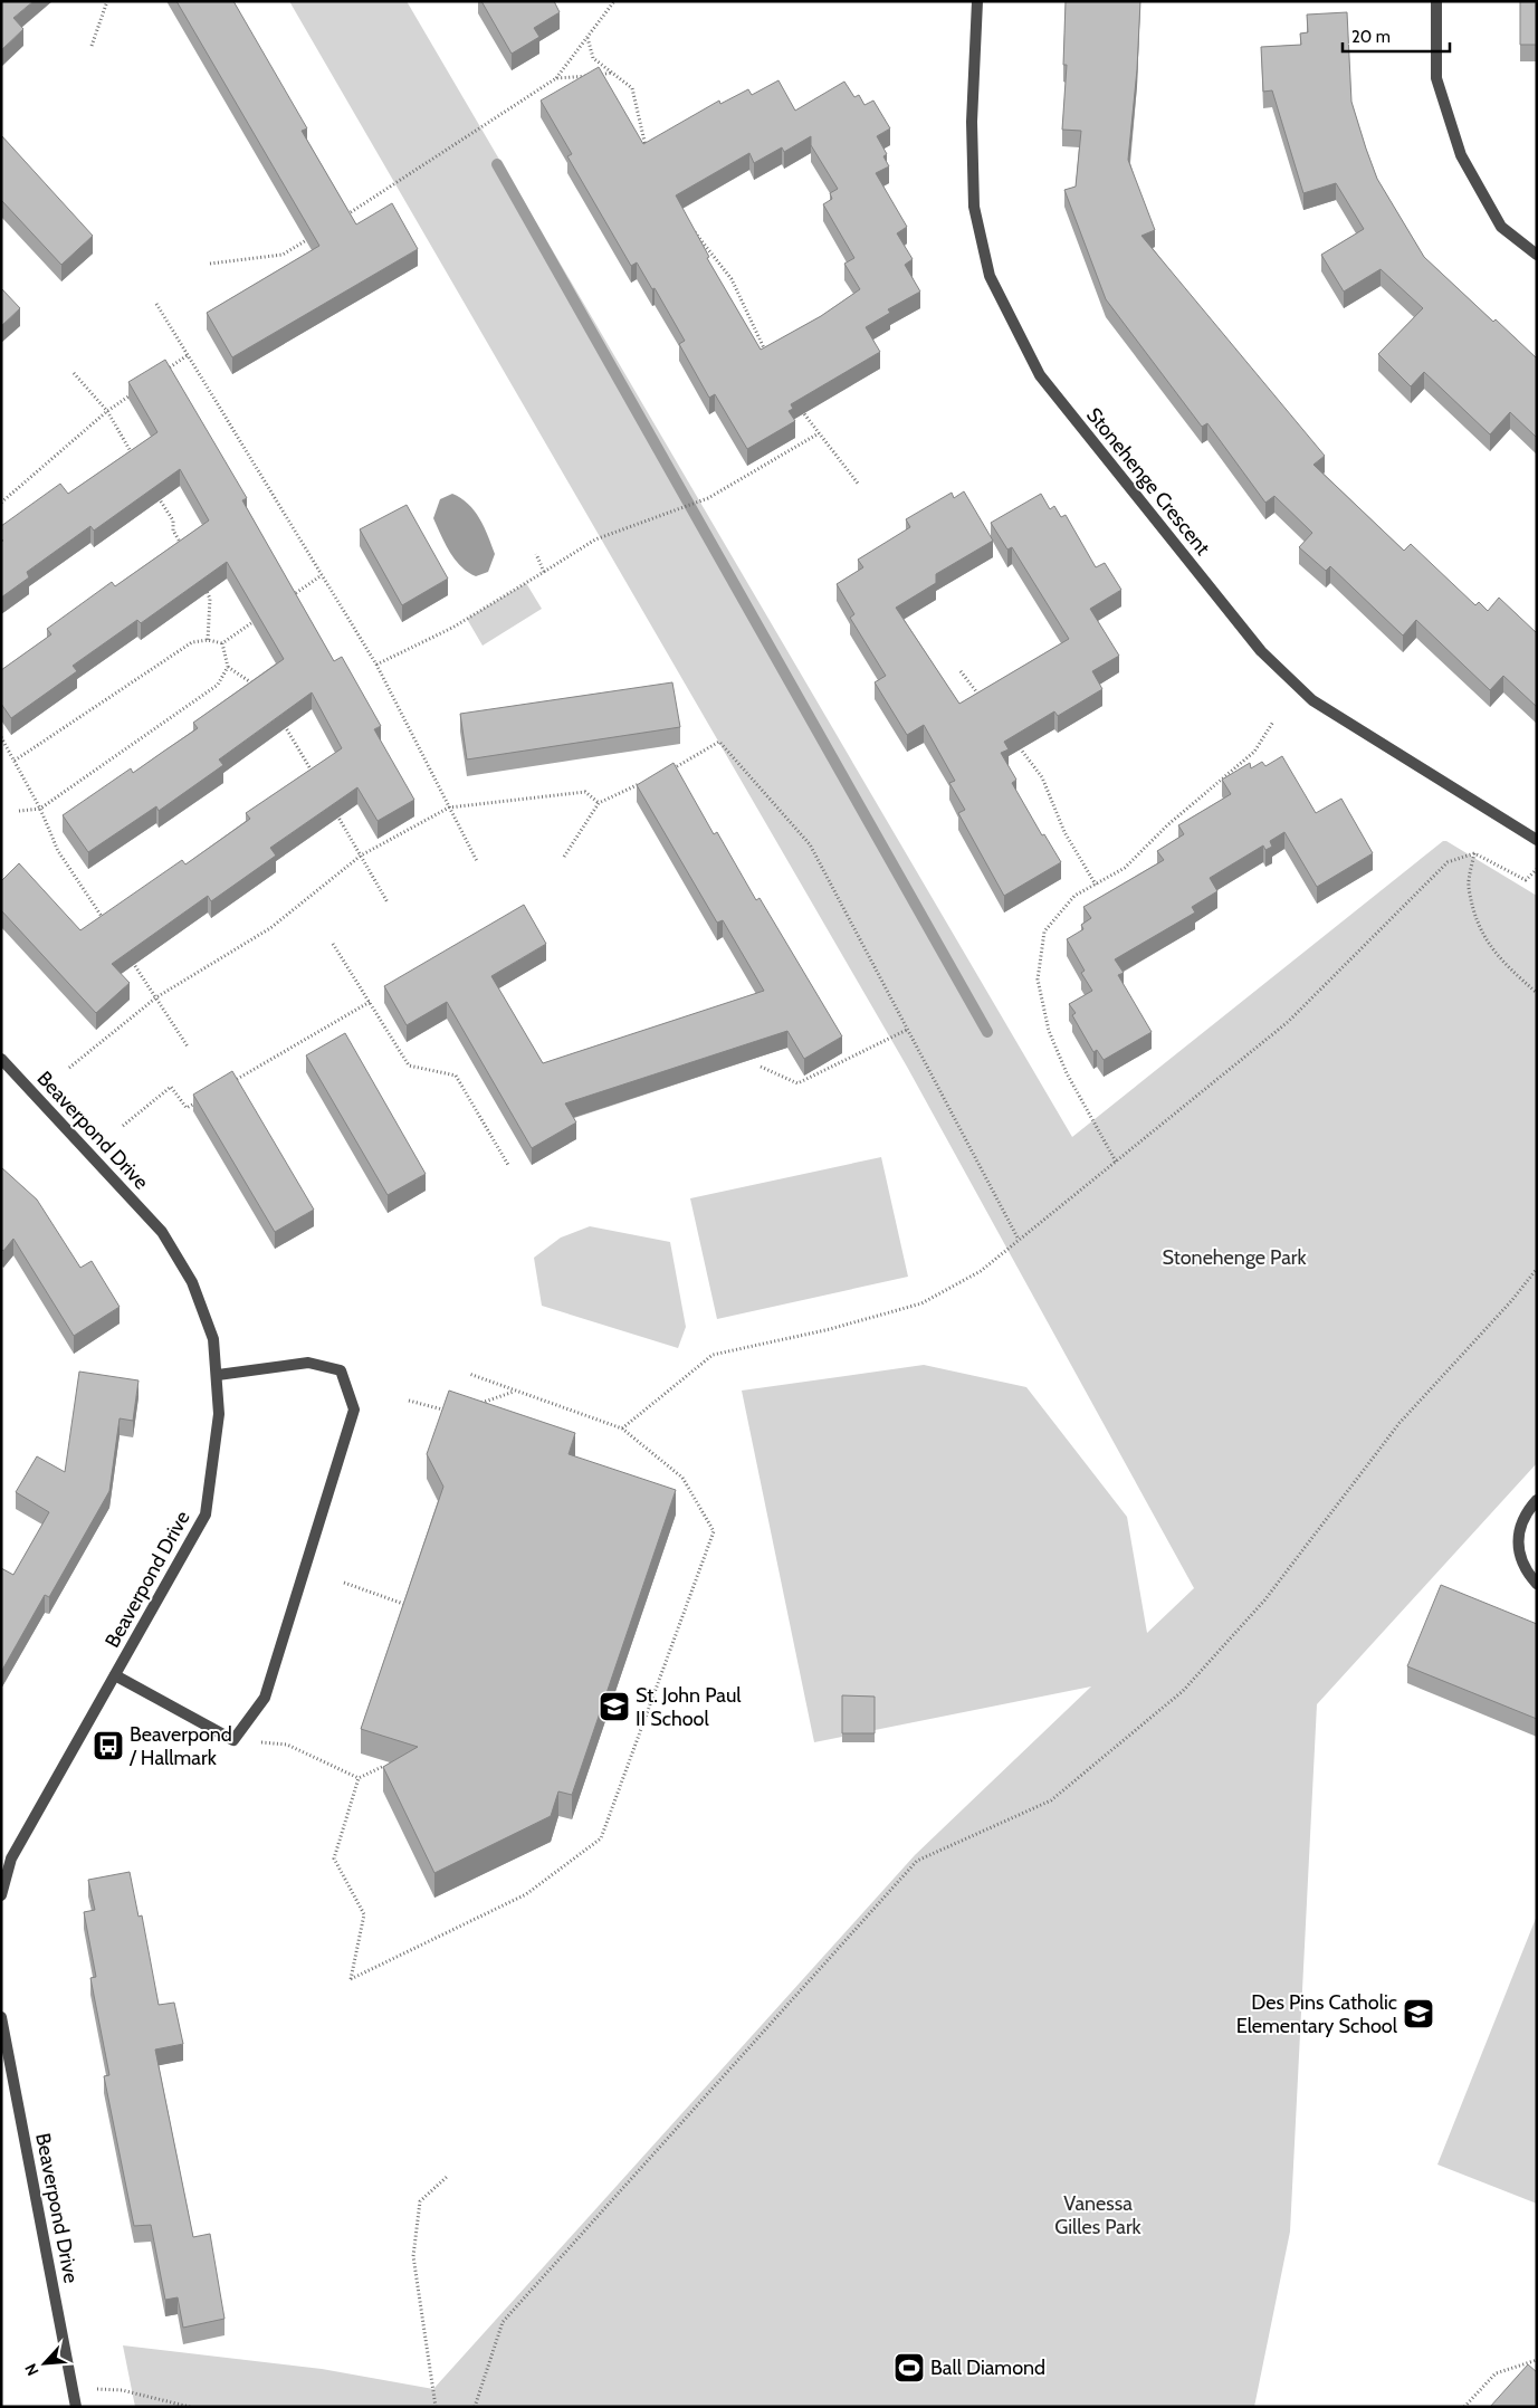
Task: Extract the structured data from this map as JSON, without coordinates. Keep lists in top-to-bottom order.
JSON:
{
  "streets": {
    "street": ["Stonehenge Crescent", "Beaverpond Drive"]
  },
  "parks": ["Stonehenge Park", "Vanessa Gilles Park"],
  "places": {
    "school or university": ["St. John Paul II School", "Des Pins Catholic Elementary School"],
    "bus stop": ["Beaverpond / Hallmark"],
    "sports": ["Ball Diamond"]
  },
  "scale_bar": "20 m",
  "north": "bottom left"
}
